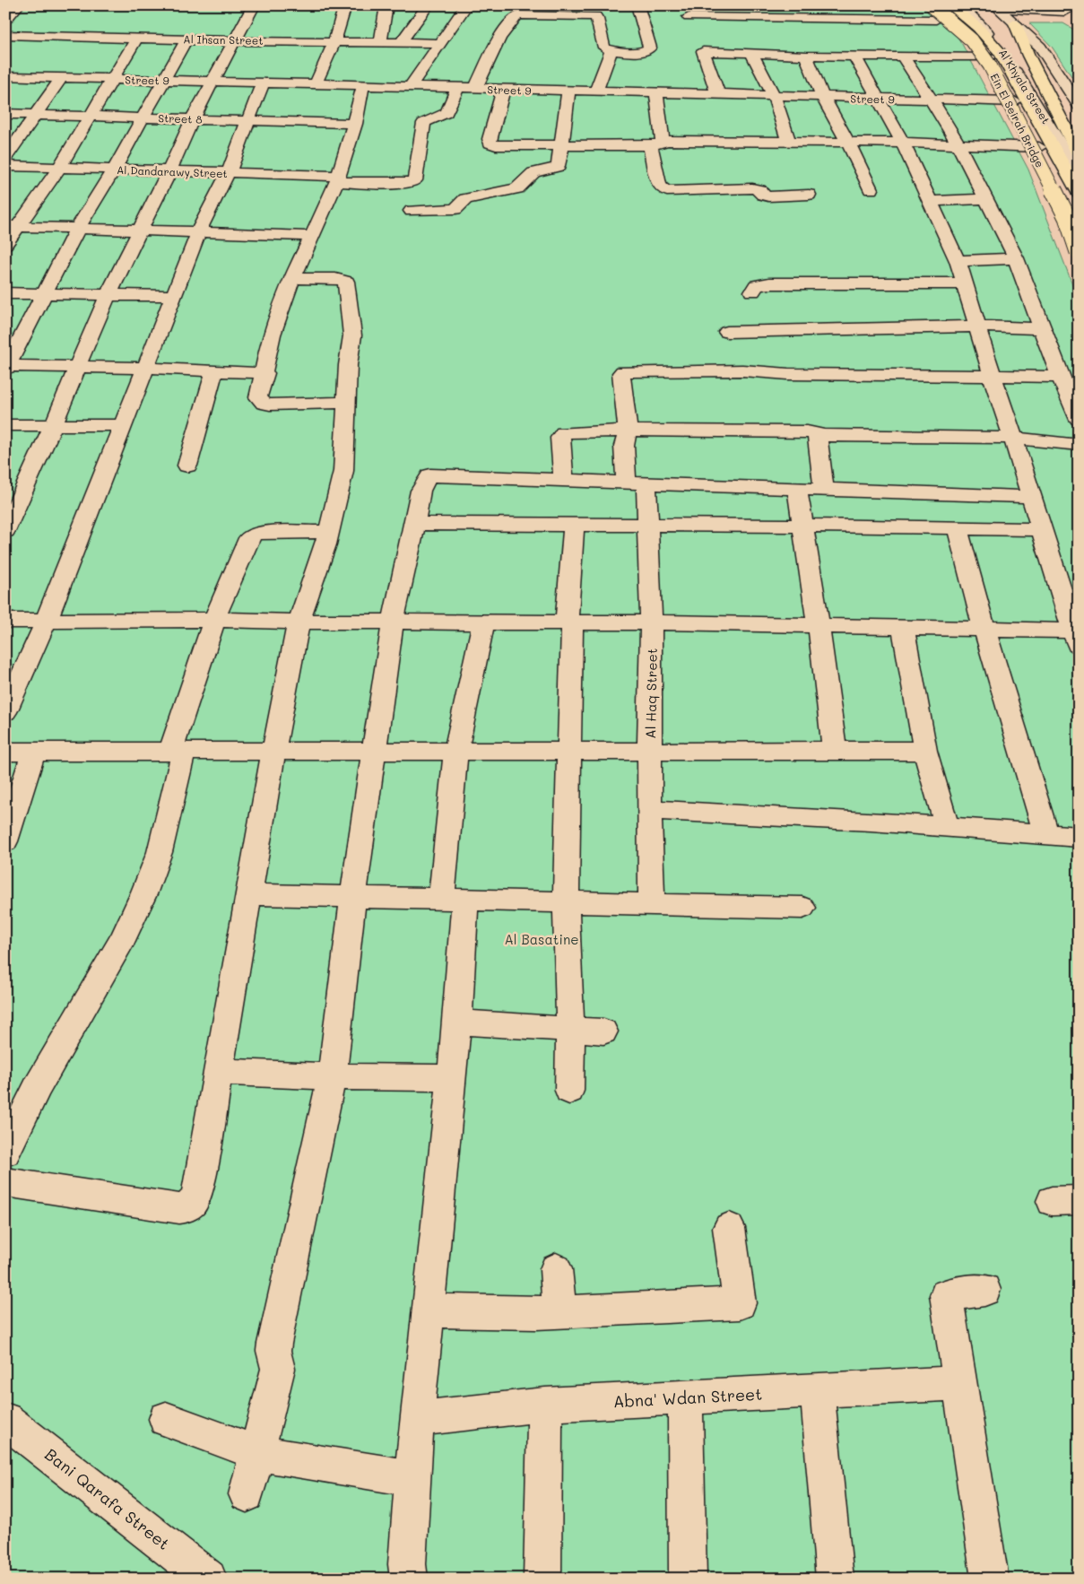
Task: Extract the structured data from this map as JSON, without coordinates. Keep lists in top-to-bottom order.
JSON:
{
  "streets": {
    "highway": ["Ein El Seirah Bridge"],
    "street": [
      "Al Ihsan Street",
      "Street 9",
      "Al Khyala Street",
      "Street 8",
      "Al Dandarawy Street",
      "Al Haq Street",
      "Abna' Wdan Street",
      "Bani Qarafa Street"
    ]
  },
  "crossings": [
    ["Street 9", "Al Khyala Street"],
    ["Street 9", "Al Dandarawy Street"]
  ],
  "parks": ["Al Basatine"]
}
